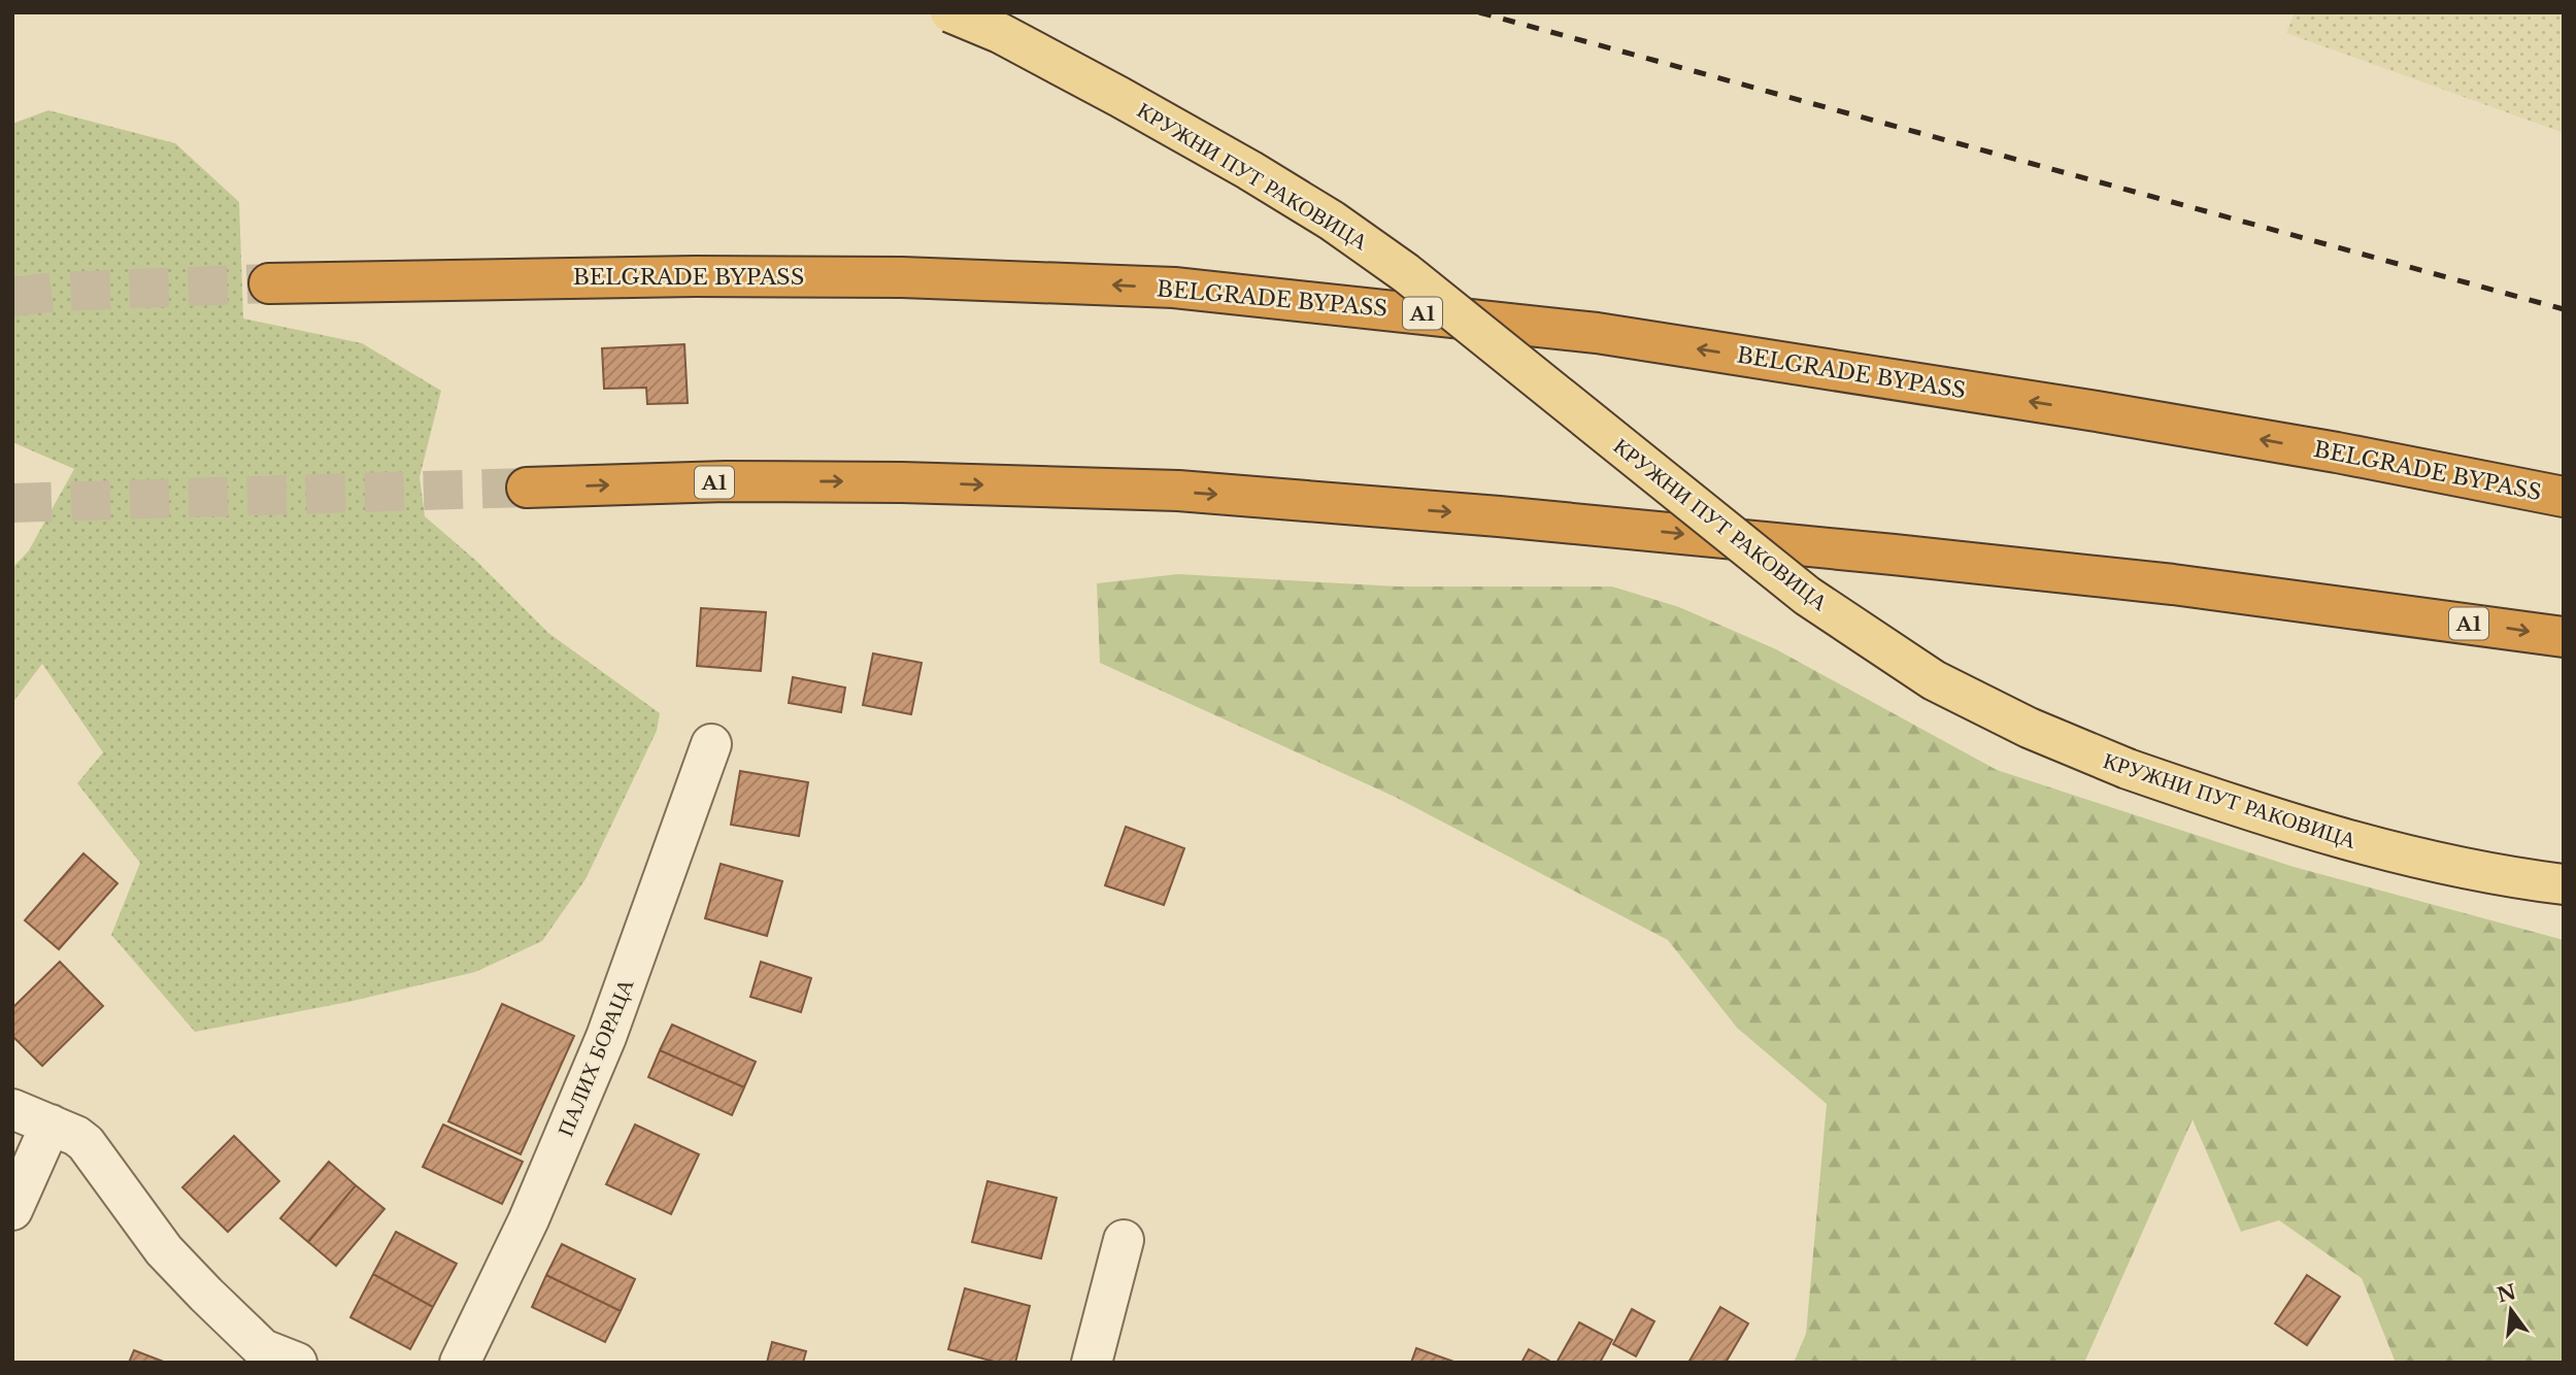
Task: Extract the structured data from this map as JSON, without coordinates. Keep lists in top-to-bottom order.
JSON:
{
  "streets": {
    "highway": ["BELGRADE BYPASS", "A1"],
    "main road": ["КРУЖНИ ПУТ РАКОВИЦА"],
    "street": ["ПАЛИХ БОРАЦА"]
  },
  "north": "top"
}
